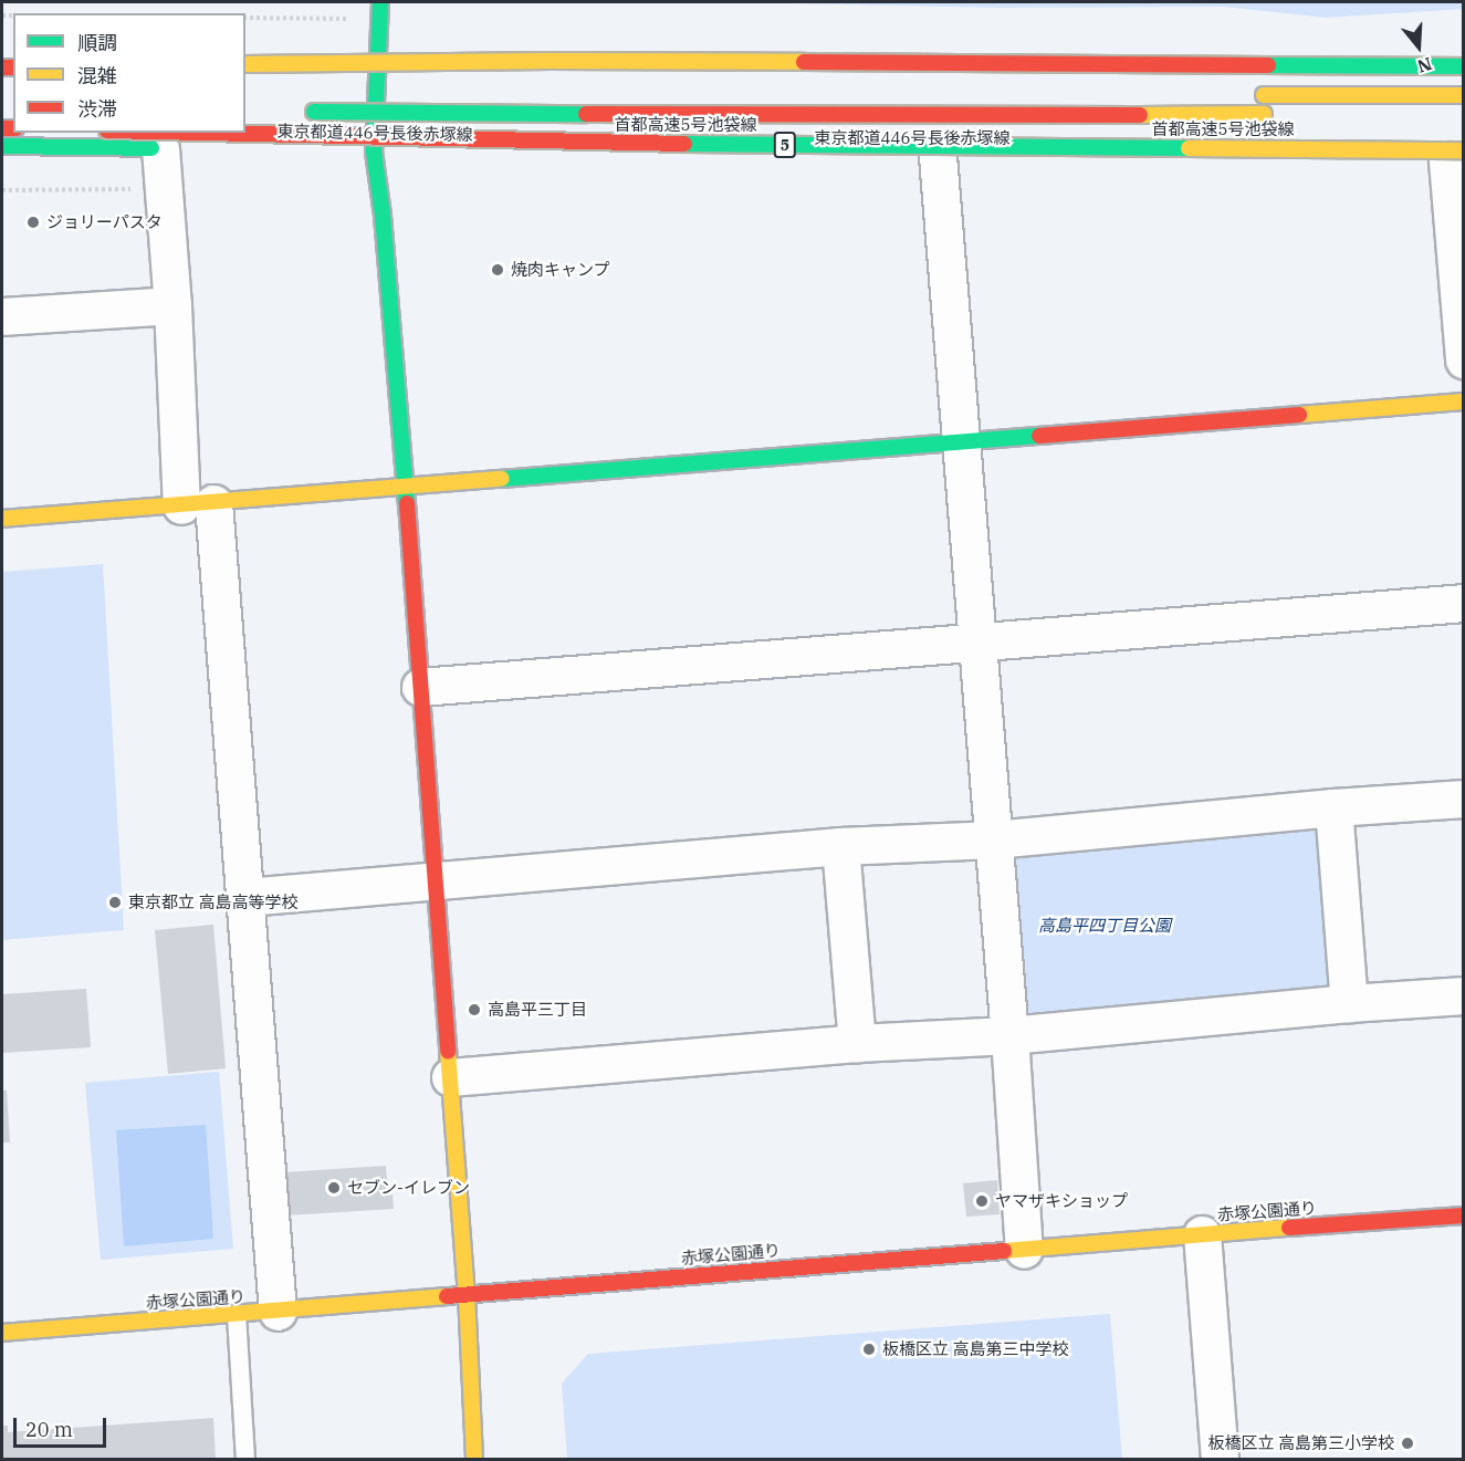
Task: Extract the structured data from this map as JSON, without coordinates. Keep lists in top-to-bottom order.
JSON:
{
  "streets": {
    "main road": [
      "首都高速5号池袋線",
      "東京都道446号長後赤塚線",
      "5",
      "赤塚公園通り"
    ]
  },
  "crossings": [
    ["首都高速5号池袋線", "東京都道446号長後赤塚線"]
  ],
  "parks": ["高島平四丁目公園"],
  "places": [
    "ジョリーパスタ",
    "焼肉キャンプ",
    "東京都立 高島高等学校",
    "高島平三丁目",
    "セブン-イレブン",
    "ヤマザキショップ",
    "板橋区立 高島第三中学校",
    "板橋区立 高島第三小学校"
  ],
  "legend": ["順調", "混雑", "渋滞"],
  "scale_bar": "20 m",
  "north": "bottom"
}
